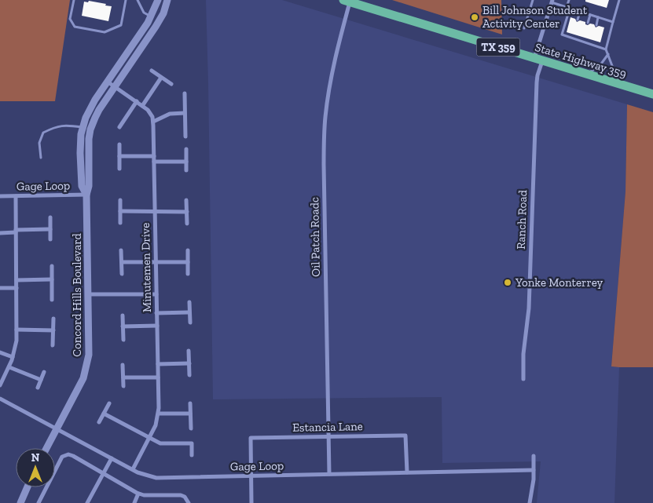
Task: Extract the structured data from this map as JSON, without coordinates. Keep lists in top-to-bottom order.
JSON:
{
  "streets": {
    "main road": ["TX 359", "State Highway 359"],
    "street": [
      "Gage Loop",
      "Ranch Road",
      "Oil Patch Roadc",
      "Minutemen Drive",
      "Concord Hills Boulevard",
      "Estancia Lane"
    ]
  },
  "crossings": [
    ["State Highway 359", "Ranch Road"],
    ["State Highway 359", "Oil Patch Roadc"],
    ["Gage Loop", "Oil Patch Roadc"],
    ["Gage Loop", "Minutemen Drive"],
    ["Gage Loop", "Concord Hills Boulevard"],
    ["Gage Loop", "Estancia Lane"],
    ["Oil Patch Roadc", "Estancia Lane"]
  ],
  "places": ["Bill Johnson Student Activity Center", "Yonke Monterrey"],
  "north": "top"
}
